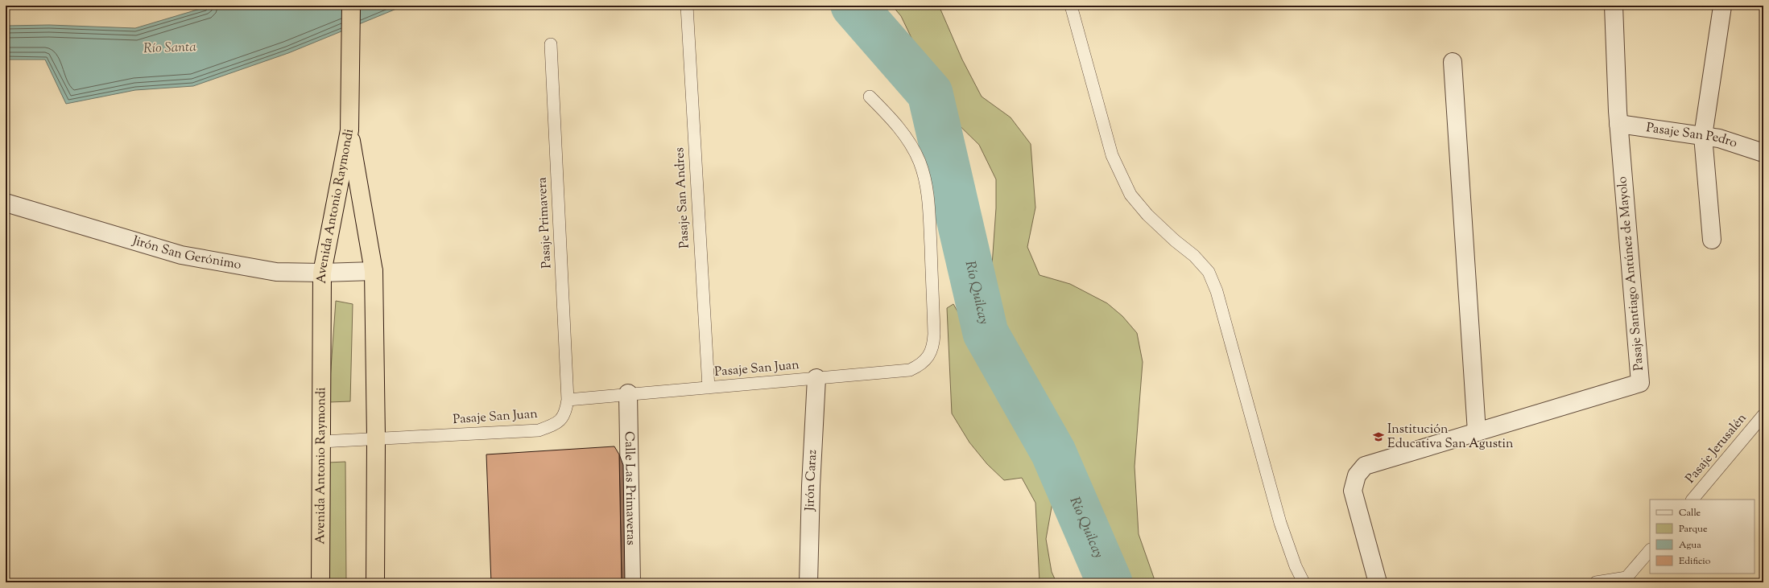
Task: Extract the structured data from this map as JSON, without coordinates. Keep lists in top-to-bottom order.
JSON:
{
  "streets": {
    "highway": ["Avenida Antonio Raymondi"],
    "street": [
      "Pasaje San Pedro",
      "Jirón San Gerónimo",
      "Pasaje Santiago Antúnez de Mayolo",
      "Jirón Caraz",
      "Calle Las Primaveras"
    ],
    "lane": [
      "Pasaje San Andres",
      "Pasaje Primavera",
      "Pasaje San Juan",
      "Pasaje Jerusalén"
    ]
  },
  "crossings": [
    ["Pasaje San Pedro", "Pasaje Santiago Antúnez de Mayolo"],
    ["Pasaje San Andres", "Pasaje San Juan"],
    ["Avenida Antonio Raymondi", "Jirón San Gerónimo"],
    ["Avenida Antonio Raymondi", "Pasaje San Juan"],
    ["Pasaje Primavera", "Pasaje San Juan"],
    ["Pasaje San Juan", "Jirón Caraz"],
    ["Pasaje San Juan", "Calle Las Primaveras"]
  ],
  "water": ["Río Santa", "Río Quilcay"],
  "places": {
    "school or university": ["Institución Educativa San Agustin"]
  },
  "legend": [
    "Calle",
    "Parque",
    "Agua",
    "Edificio"
  ]
}
